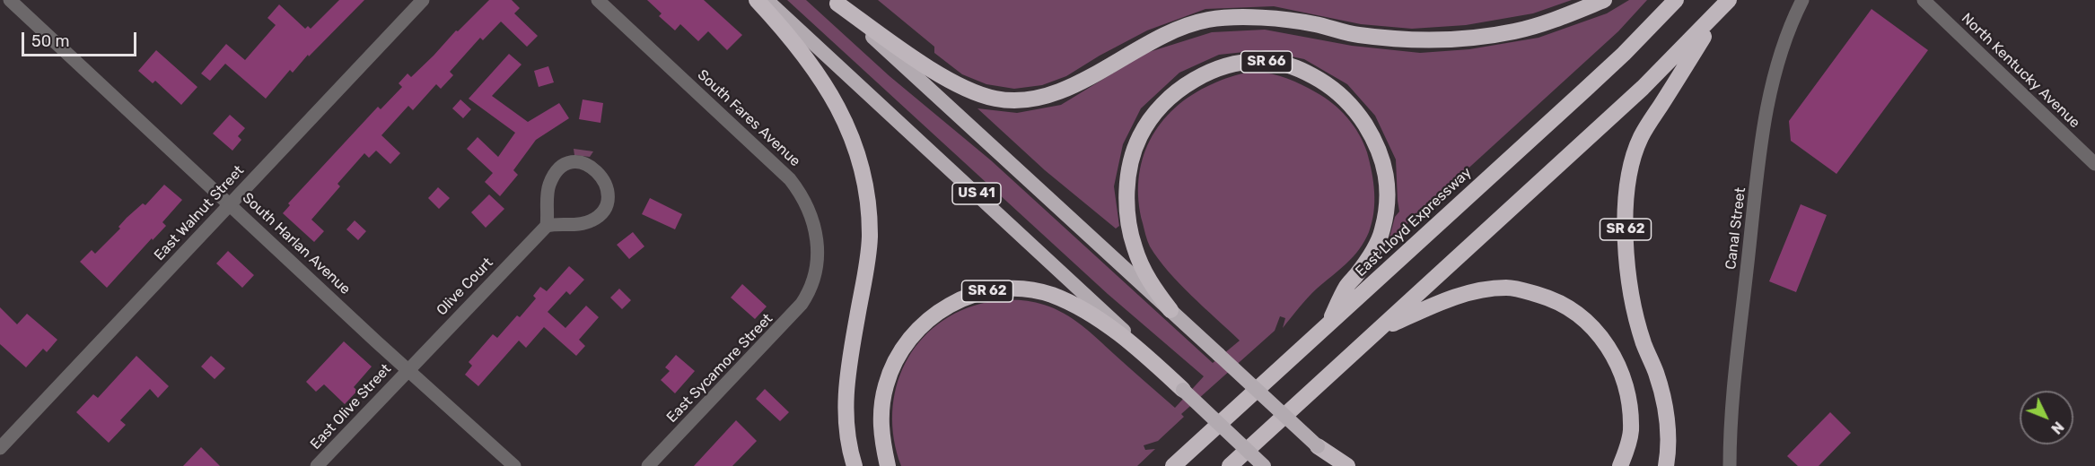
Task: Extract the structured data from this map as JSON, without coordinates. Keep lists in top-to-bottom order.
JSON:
{
  "streets": {
    "highway": [
      "SR 66",
      "US 41",
      "East Lloyd Expressway",
      "SR 62"
    ],
    "street": [
      "North Kentucky Avenue",
      "South Fares Avenue",
      "East Walnut Street",
      "Canal Street",
      "South Harlan Avenue",
      "Olive Court",
      "East Sycamore Street",
      "East Olive Street"
    ]
  },
  "crossings": [
    ["SR 66", "US 41"],
    ["SR 66", "East Lloyd Expressway"],
    ["South Fares Avenue", "East Sycamore Street"],
    ["US 41", "SR 62"],
    ["East Walnut Street", "South Harlan Avenue"],
    ["South Harlan Avenue", "Olive Court"],
    ["South Harlan Avenue", "East Olive Street"],
    ["Olive Court", "East Olive Street"]
  ],
  "scale_bar": "50 m",
  "north": "bottom right"
}
